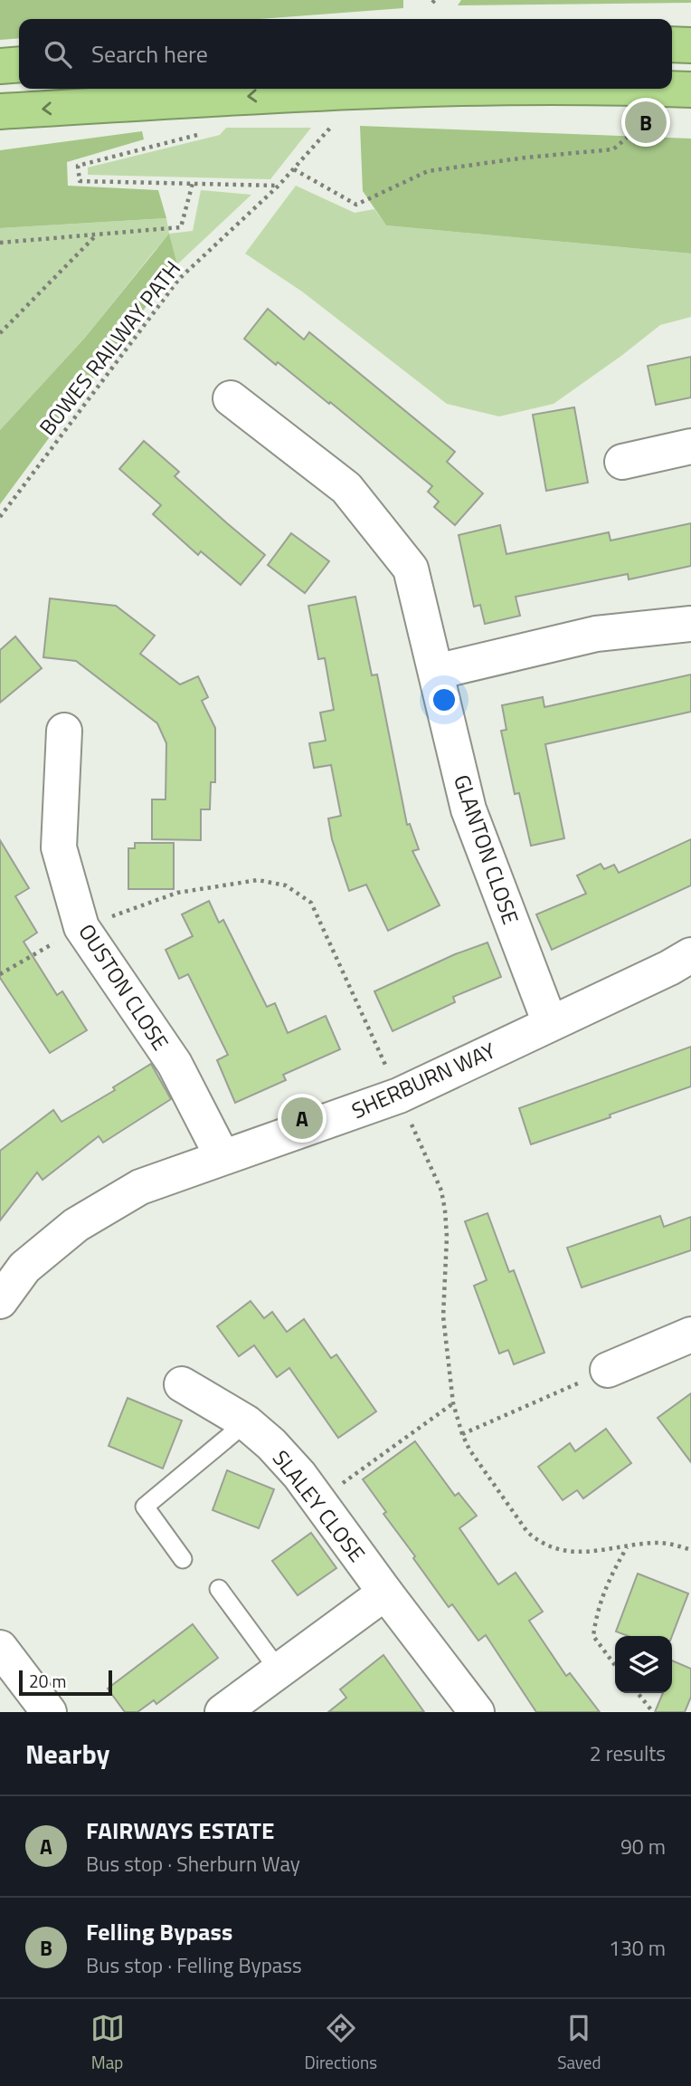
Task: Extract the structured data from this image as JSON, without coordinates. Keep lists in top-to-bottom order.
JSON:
{
  "streets": {
    "street": [
      "GLANTON CLOSE",
      "OUSTON CLOSE",
      "SHERBURN WAY",
      "SLALEY CLOSE"
    ],
    "path": ["BOWES RAILWAY PATH"]
  },
  "crossings": [
    ["GLANTON CLOSE", "SHERBURN WAY"],
    ["OUSTON CLOSE", "SHERBURN WAY"]
  ],
  "scale_bar": "20 m",
  "page": {
    "search": "Search here",
    "pins": ["B", "A"],
    "scale": "20 m",
    "heading": ["Nearby", "2 results"],
    "list": [
      {
        "mark": "A",
        "name": "FAIRWAYS ESTATE",
        "note": "Bus stop · Sherburn Way",
        "value": "90 m"
      },
      {
        "mark": "B",
        "name": "Felling Bypass",
        "note": "Bus stop · Felling Bypass",
        "value": "130 m"
      }
    ],
    "nav": ["Map", "Directions", "Saved"]
  }
}
